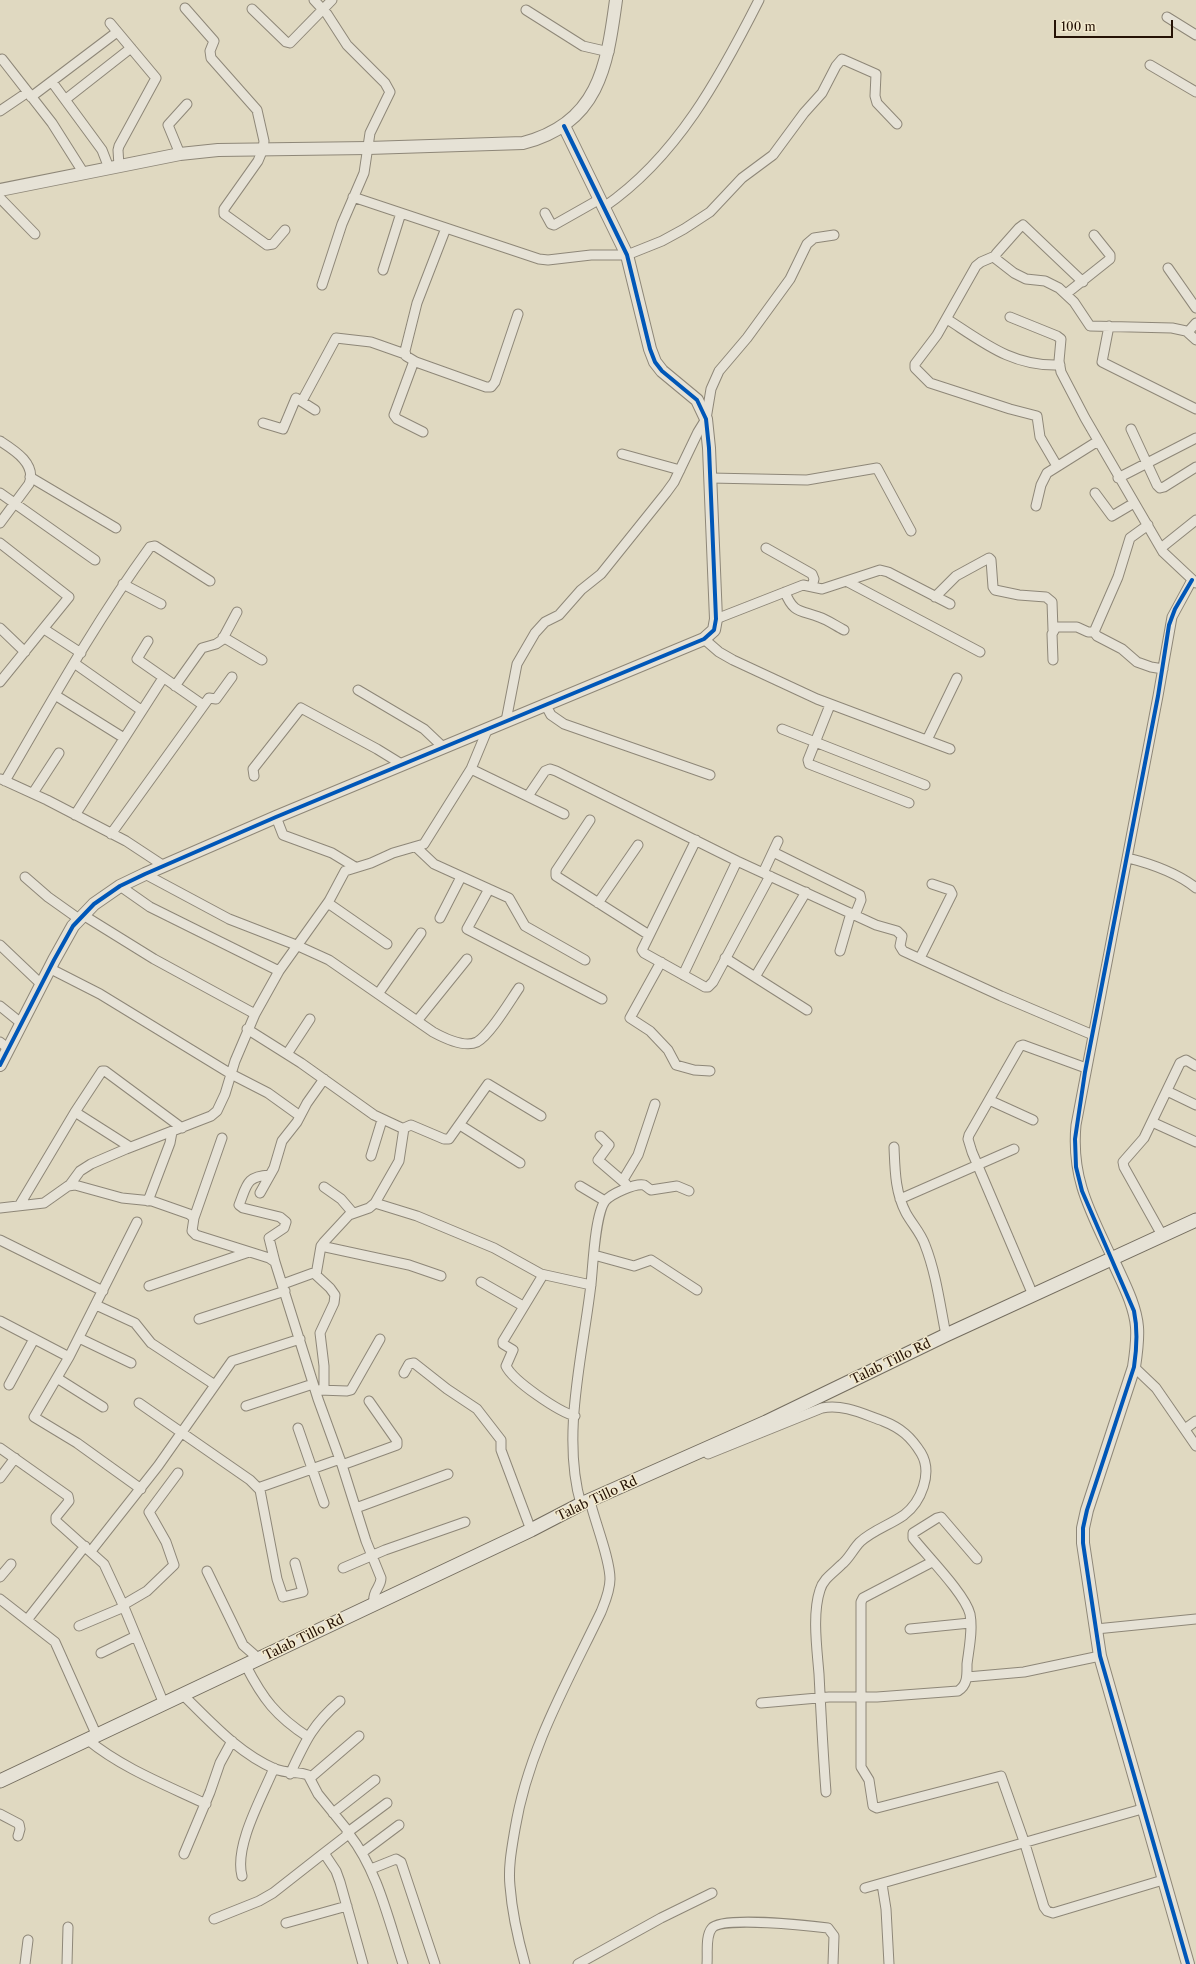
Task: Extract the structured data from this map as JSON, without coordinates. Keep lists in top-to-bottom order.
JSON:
{
  "streets": {
    "main road": ["Talab Tillo Rd"]
  },
  "scale_bar": "100 m"
}
